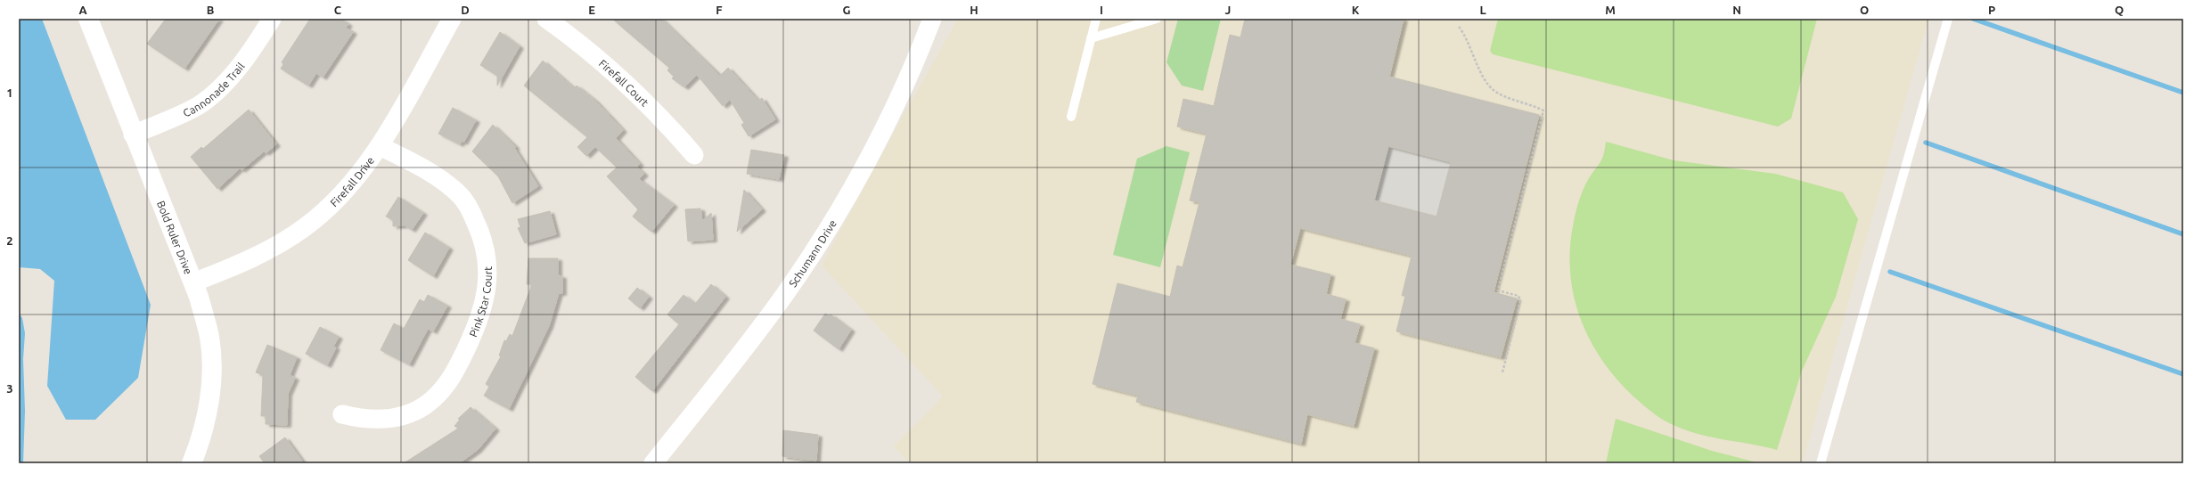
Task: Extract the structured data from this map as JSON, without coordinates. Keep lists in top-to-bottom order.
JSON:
{
  "streets": {
    "street": [
      "Firefall Court",
      "Cannonade Trail",
      "Firefall Drive",
      "Bold Ruler Drive",
      "Schumann Drive",
      "Pink Star Court"
    ]
  },
  "crossings": [
    ["Cannonade Trail", "Bold Ruler Drive"],
    ["Firefall Drive", "Bold Ruler Drive"],
    ["Firefall Drive", "Pink Star Court"]
  ],
  "grid": {
    "columns": [
      "A",
      "B",
      "C",
      "D",
      "E",
      "F",
      "G",
      "H",
      "I",
      "J",
      "K",
      "L",
      "M",
      "N",
      "O",
      "P",
      "Q"
    ],
    "rows": ["1", "2", "3"]
  }
}
